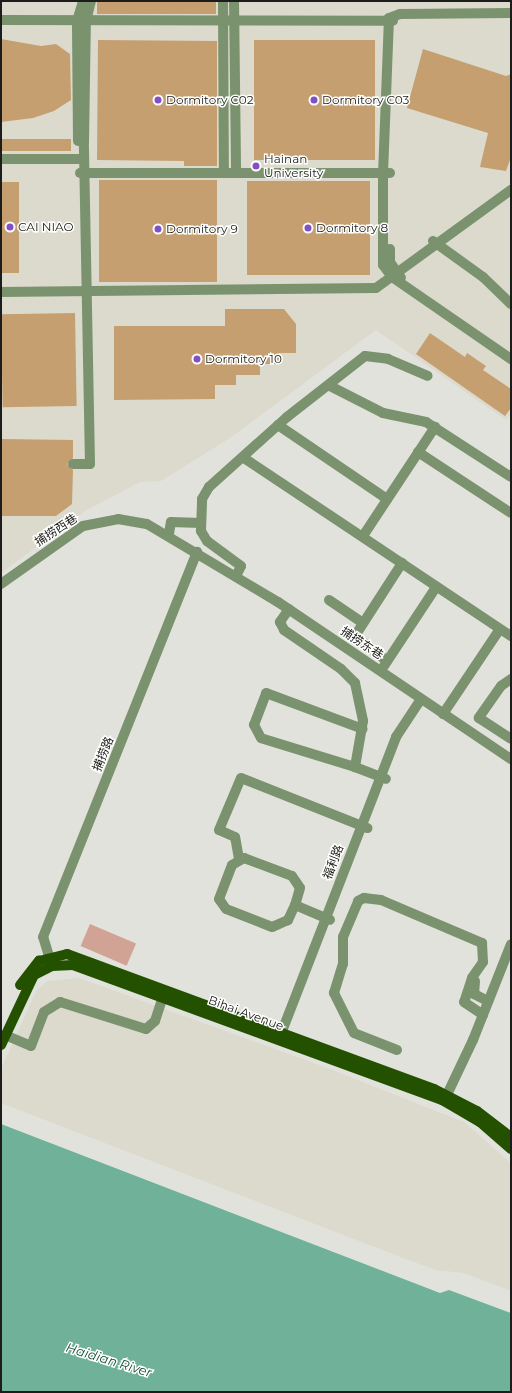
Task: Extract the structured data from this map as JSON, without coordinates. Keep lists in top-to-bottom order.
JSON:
{
  "streets": {
    "main road": ["Bihai Avenue"],
    "street": [
      "捕捞西巷",
      "捕捞东巷",
      "捕捞路",
      "福利路"
    ]
  },
  "crossings": [
    ["捕捞西巷", "捕捞东巷"],
    ["捕捞西巷", "捕捞路"],
    ["捕捞东巷", "捕捞路"],
    ["捕捞东巷", "福利路"],
    ["捕捞路", "Bihai Avenue"],
    ["福利路", "Bihai Avenue"]
  ],
  "water": ["Haidian River"],
  "places": [
    "Dormitory C02",
    "Dormitory C03",
    "Hainan University",
    "CAI NIAO",
    "Dormitory 8",
    "Dormitory 9",
    "Dormitory 10"
  ]
}
